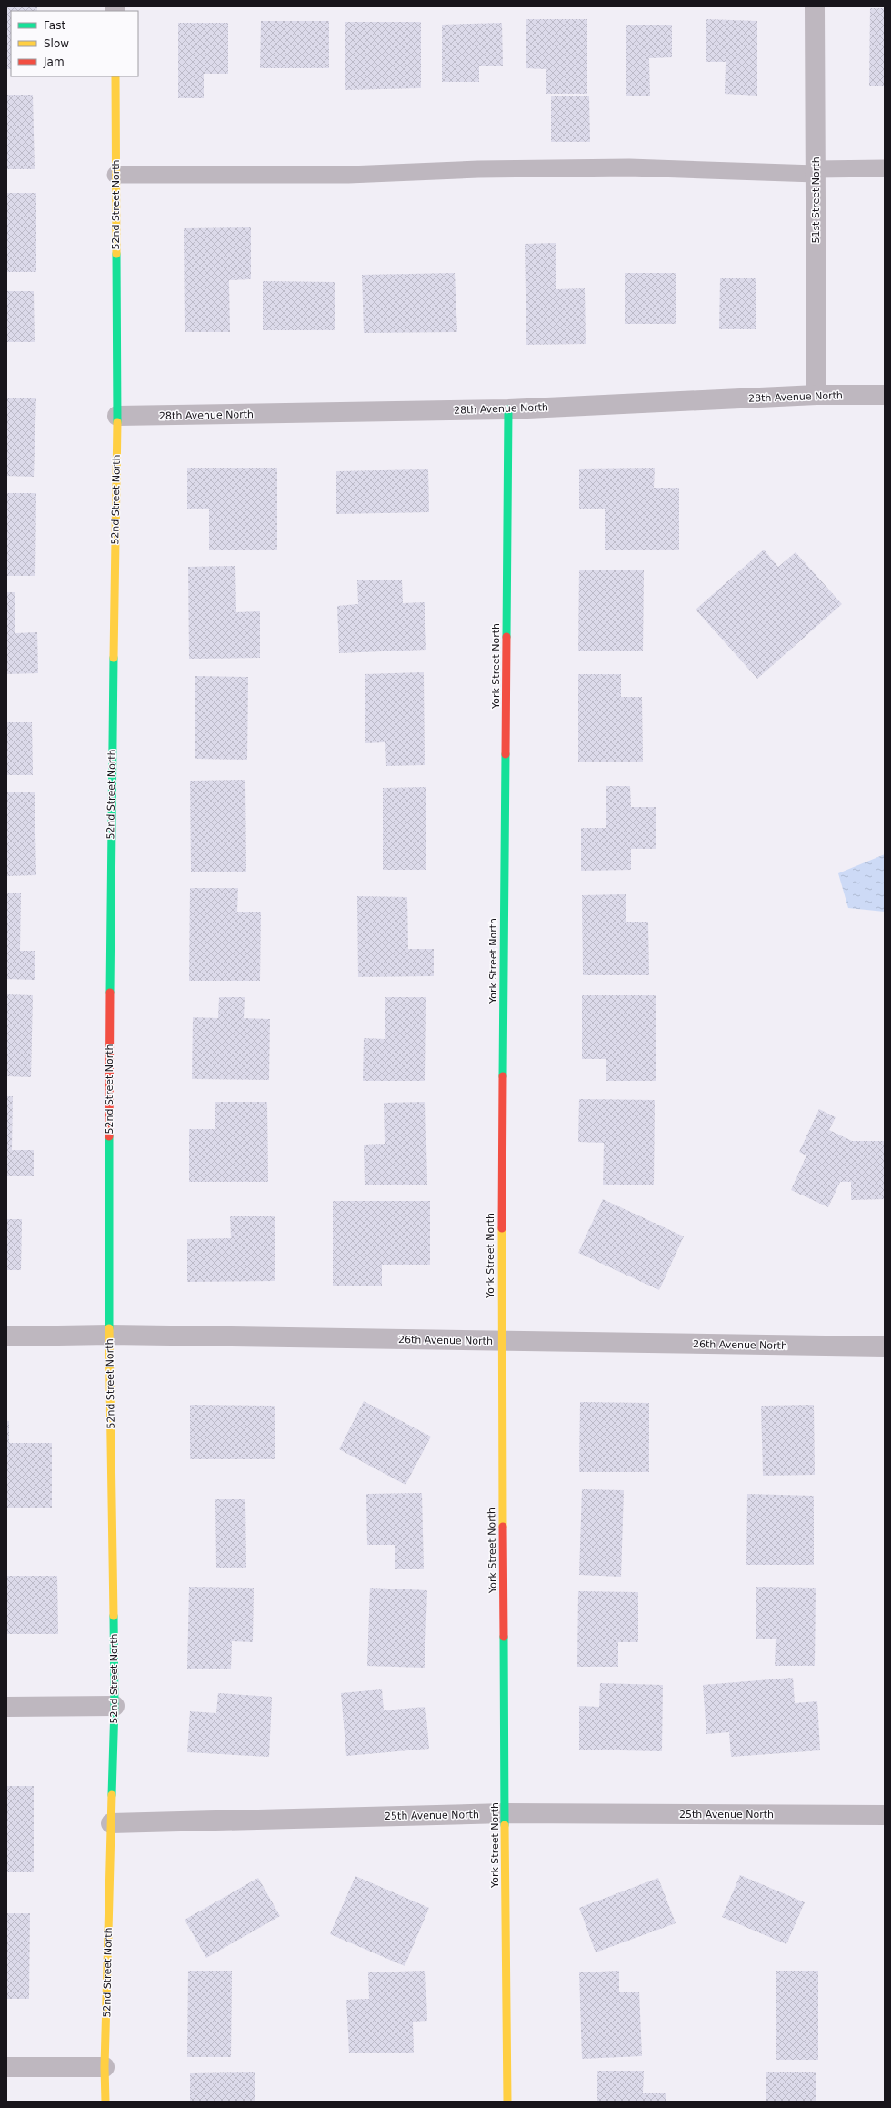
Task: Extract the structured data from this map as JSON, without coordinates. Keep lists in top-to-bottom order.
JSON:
{
  "streets": {
    "street": [
      "51st Street North",
      "52nd Street North",
      "28th Avenue North",
      "York Street North",
      "26th Avenue North",
      "25th Avenue North"
    ]
  },
  "crossings": [
    ["51st Street North", "28th Avenue North"],
    ["52nd Street North", "28th Avenue North"],
    ["52nd Street North", "26th Avenue North"],
    ["52nd Street North", "25th Avenue North"],
    ["28th Avenue North", "York Street North"],
    ["York Street North", "26th Avenue North"],
    ["York Street North", "25th Avenue North"]
  ],
  "legend": ["Fast", "Slow", "Jam"]
}
